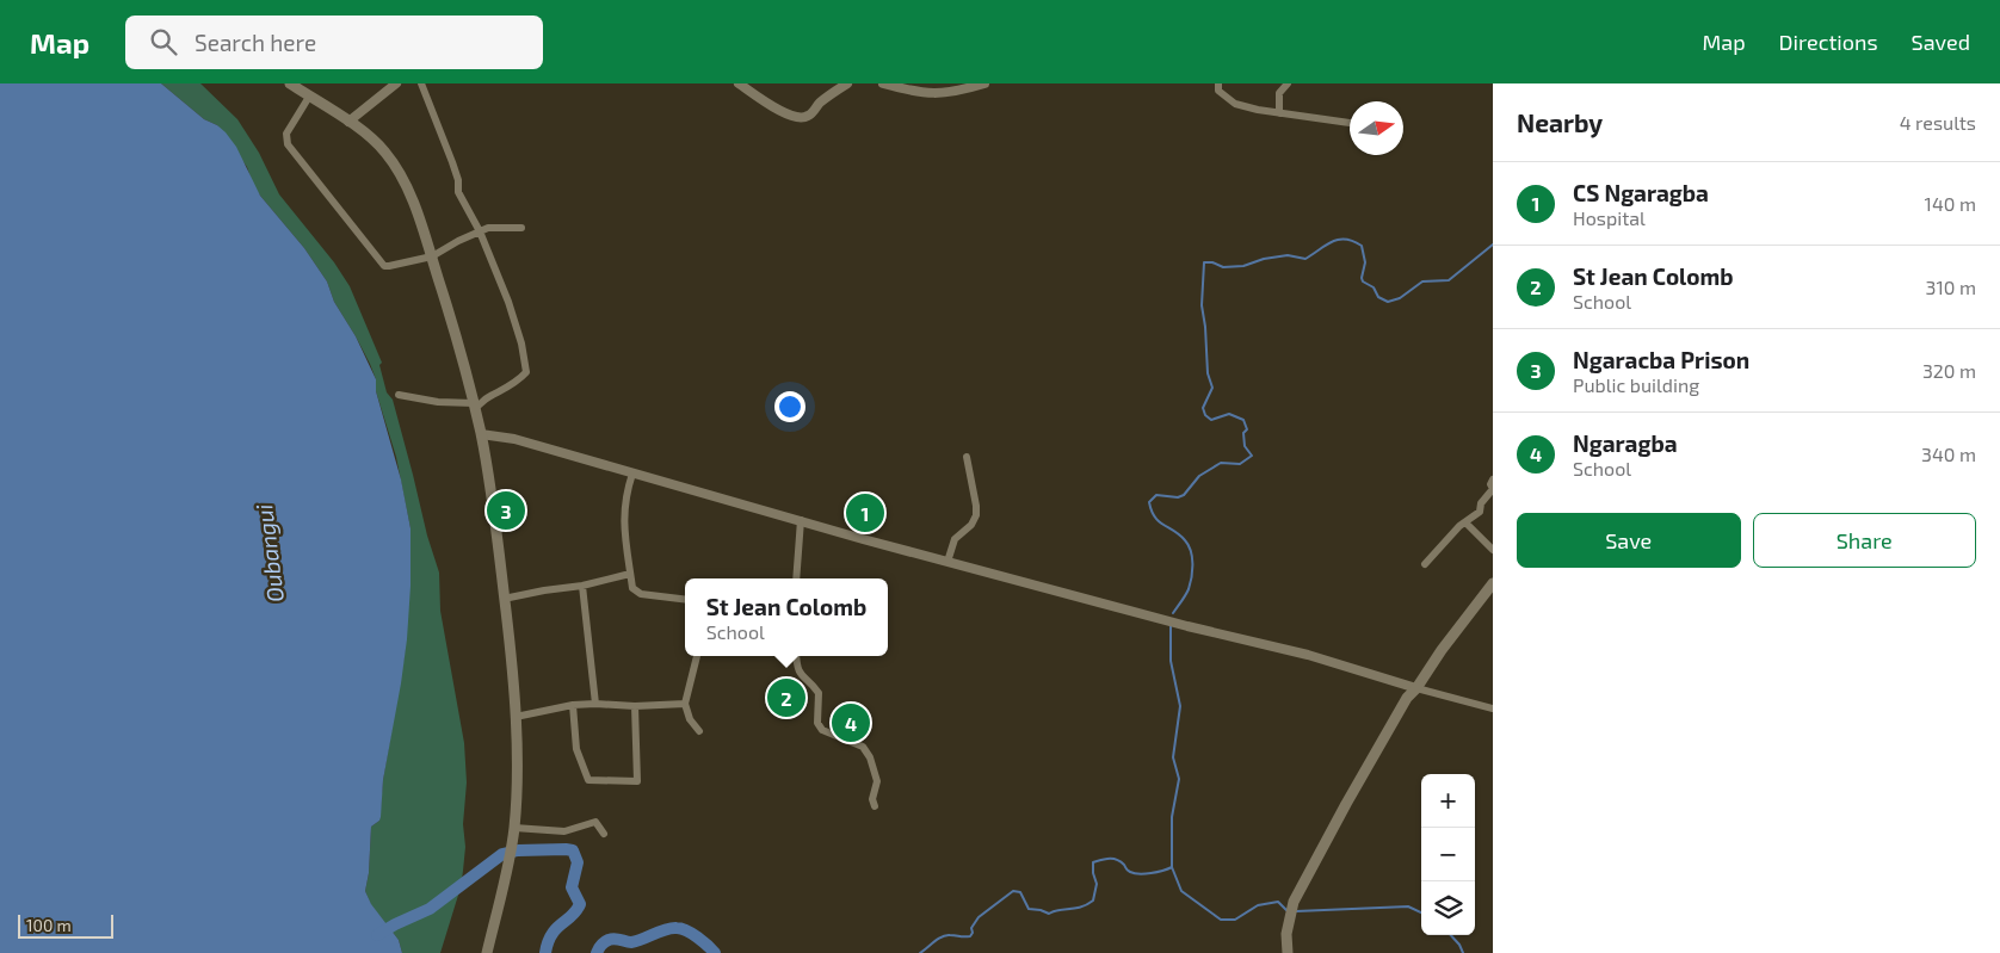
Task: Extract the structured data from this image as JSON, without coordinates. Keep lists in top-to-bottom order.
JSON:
{
  "water": ["Oubangui"],
  "scale_bar": "100 m",
  "north": "right",
  "page": {
    "header": "Map",
    "search": "Search here",
    "nav": ["Map", "Directions", "Saved"],
    "heading": ["Nearby", "4 results"],
    "list": [
      {
        "mark": "1",
        "name": "CS Ngaragba",
        "note": "Hospital",
        "value": "140 m"
      },
      {
        "mark": "2",
        "name": "St Jean Colomb",
        "note": "School",
        "value": "310 m"
      },
      {
        "mark": "3",
        "name": "Ngaracba Prison",
        "note": "Public building",
        "value": "320 m"
      },
      {
        "mark": "4",
        "name": "Ngaragba",
        "note": "School",
        "value": "340 m"
      }
    ],
    "pins": [
      "3",
      "1",
      "2",
      "4"
    ],
    "buttons": ["Save", "Share"],
    "popup": ["St Jean Colomb", "School"],
    "map_buttons": ["+", "−"],
    "scale": "100 m"
  }
}
